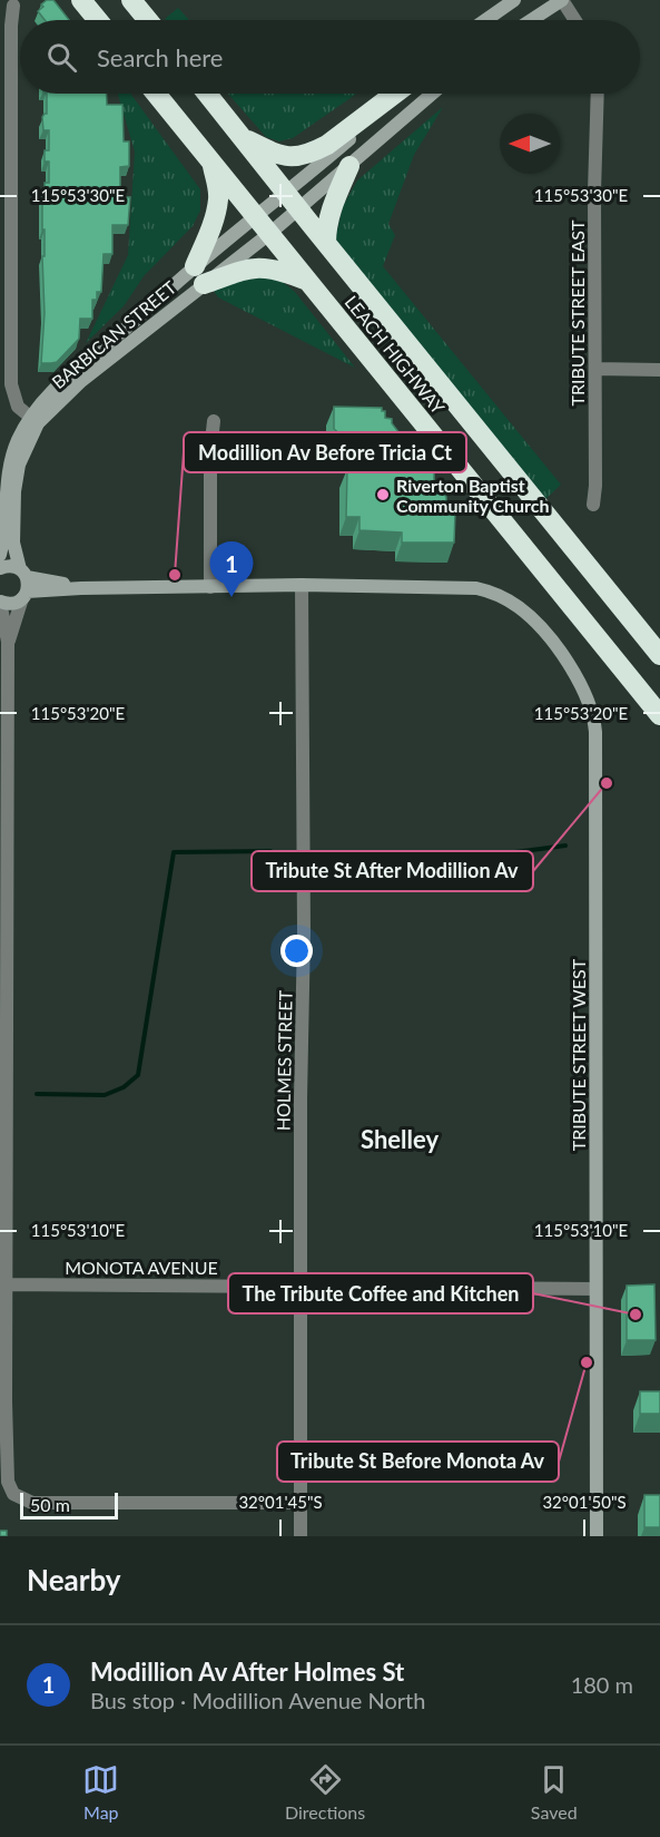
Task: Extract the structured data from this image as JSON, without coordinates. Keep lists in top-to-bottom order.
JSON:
{
  "streets": {
    "highway": ["LEACH HIGHWAY"],
    "street": [
      "TRIBUTE STREET EAST",
      "BARBICAN STREET",
      "TRIBUTE STREET WEST",
      "HOLMES STREET",
      "MONOTA AVENUE"
    ]
  },
  "crossings": [
    ["BARBICAN STREET", "LEACH HIGHWAY"],
    ["TRIBUTE STREET WEST", "HOLMES STREET"],
    ["TRIBUTE STREET WEST", "MONOTA AVENUE"],
    ["HOLMES STREET", "MONOTA AVENUE"]
  ],
  "districts": ["Shelley"],
  "places": [
    "Riverton Baptist Community Church",
    "Modillion Av Before Tricia Ct",
    "Tribute St After Modillion Av",
    "The Tribute Coffee and Kitchen",
    "Tribute St Before Monota Av"
  ],
  "scale_bar": "50 m",
  "north": "left",
  "page": {
    "search": "Search here",
    "pins": "1",
    "scale": "50 m",
    "heading": "Nearby",
    "list": [
      {
        "mark": "1",
        "name": "Modillion Av After Holmes St",
        "note": "Bus stop · Modillion Avenue North",
        "value": "180 m"
      }
    ],
    "nav": ["Map", "Directions", "Saved"]
  },
  "coordinates": [
    "115°53'30\"E",
    "115°53'20\"E",
    "115°53'10\"E",
    "32°01'45\"S",
    "32°01'50\"S"
  ]
}
